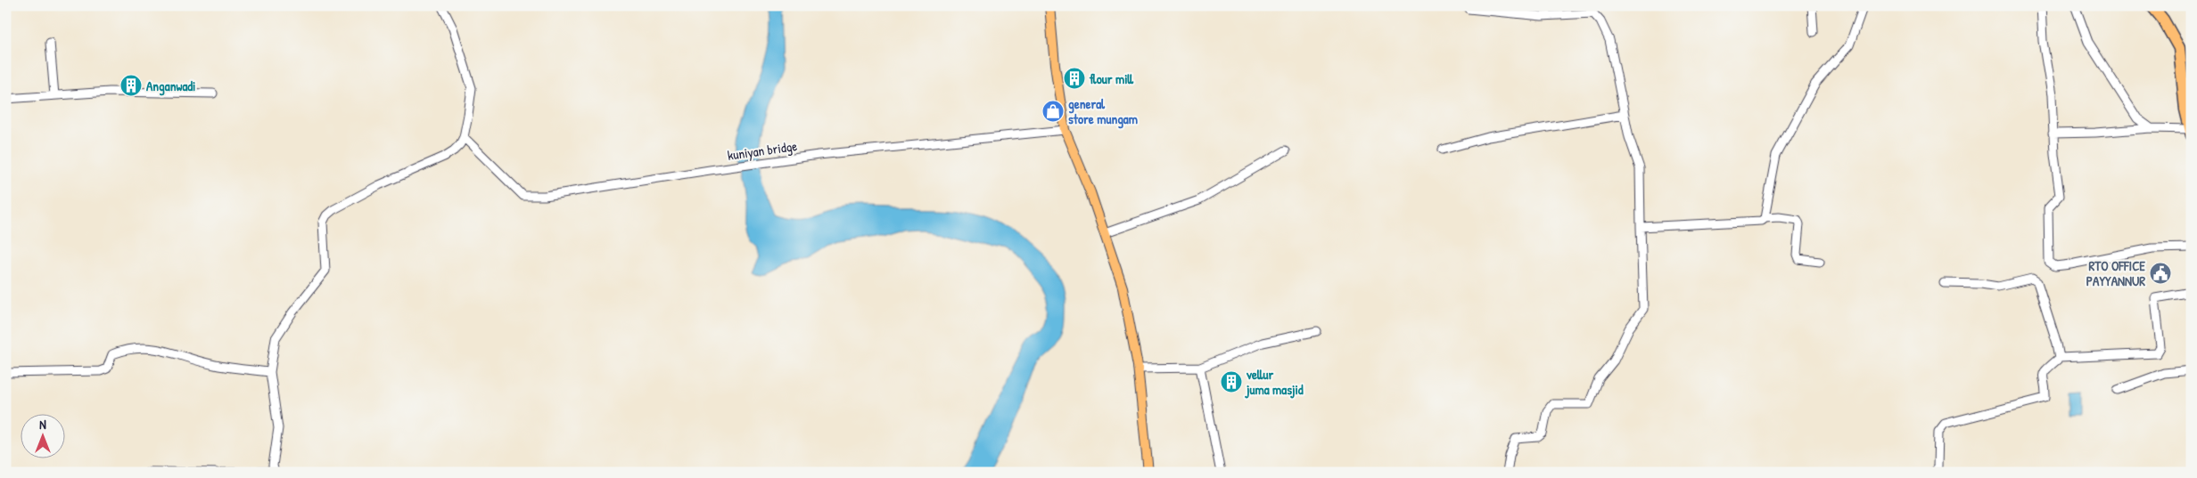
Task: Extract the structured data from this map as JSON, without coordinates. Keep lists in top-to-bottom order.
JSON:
{
  "streets": {
    "street": ["kuniyan bridge"]
  },
  "places": {
    "building": ["flour mill", "Anganwadi", "vellur juma masjid"],
    "shop": ["general store mungam"],
    "public building": ["RTO OFFICE PAYYANNUR"]
  },
  "north": "top"
}
